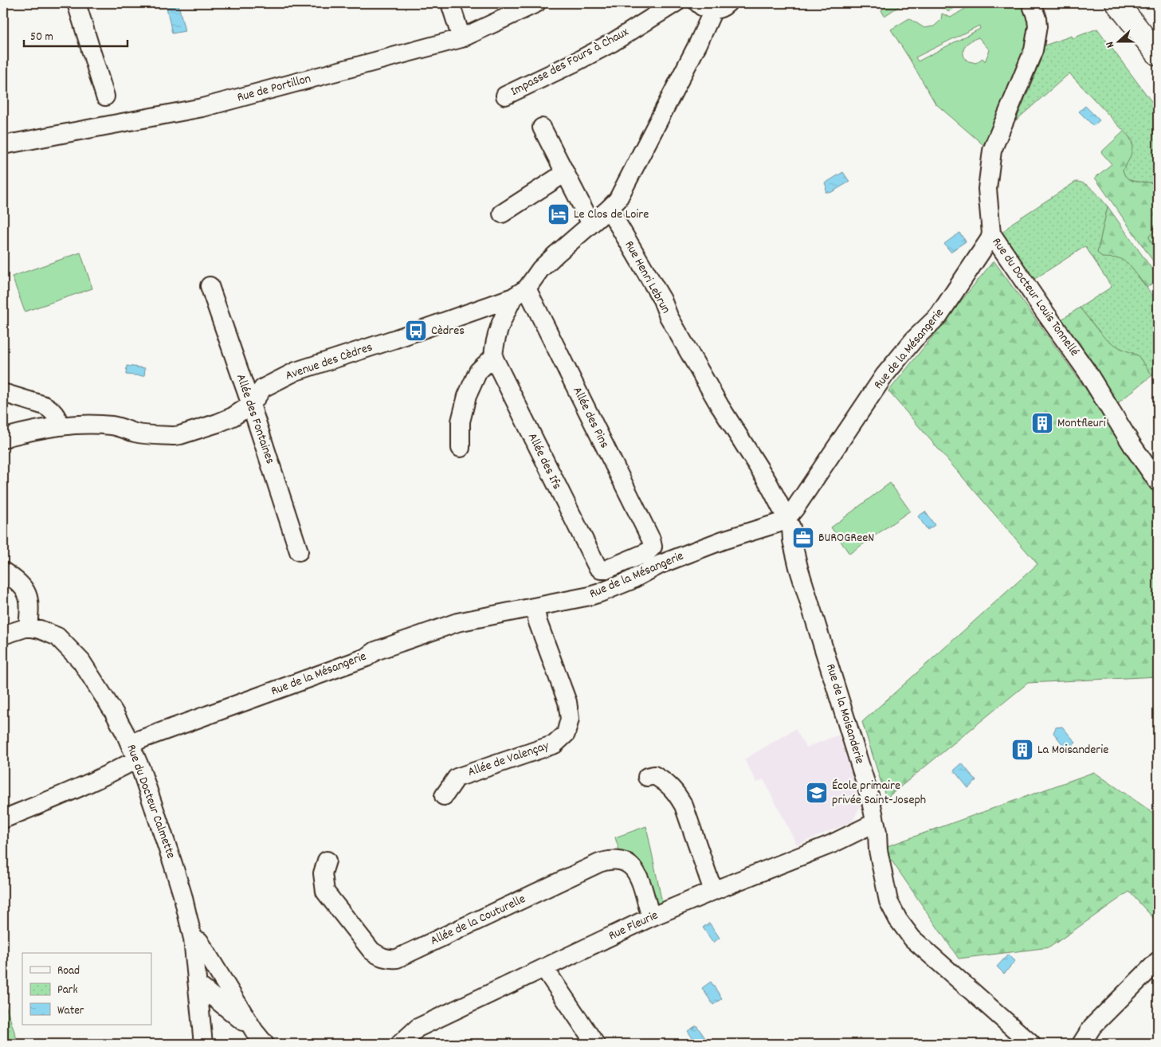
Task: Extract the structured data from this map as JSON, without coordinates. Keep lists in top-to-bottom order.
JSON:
{
  "streets": {
    "street": [
      "Impasse des Fours à Chaux",
      "Rue de Portillon",
      "Rue Henri Lebrun",
      "Rue du Docteur Louis Tonnellé",
      "Rue de la Mésangerie",
      "Avenue des Cèdres",
      "Allée des Pins",
      "Allée des Fontaines",
      "Allée des Ifs",
      "Rue de la Moisanderie",
      "Allée de Valençay",
      "Rue du Docteur Calmette",
      "Allée de la Couturelle",
      "Rue Fleurie"
    ]
  },
  "crossings": [
    ["Rue Henri Lebrun", "Rue de la Mésangerie"],
    ["Rue Henri Lebrun", "Rue de la Moisanderie"],
    ["Rue du Docteur Louis Tonnellé", "Rue de la Mésangerie"],
    ["Rue de la Mésangerie", "Rue de la Moisanderie"],
    ["Rue de la Mésangerie", "Allée de Valençay"],
    ["Rue de la Mésangerie", "Rue du Docteur Calmette"],
    ["Avenue des Cèdres", "Allée des Pins"],
    ["Avenue des Cèdres", "Allée des Fontaines"],
    ["Allée des Pins", "Allée des Ifs"],
    ["Rue de la Moisanderie", "Rue Fleurie"],
    ["Allée de la Couturelle", "Rue Fleurie"]
  ],
  "places": {
    "hotel": ["Le Clos de Loire"],
    "bus stop": ["Cèdres"],
    "building": ["Montfleuri", "La Moisanderie"],
    "office": ["BUROGReeN"],
    "school or university": ["École primaire privée Saint-Joseph"]
  },
  "legend": ["Road", "Park", "Water"],
  "scale_bar": "50 m",
  "north": "left"
}
